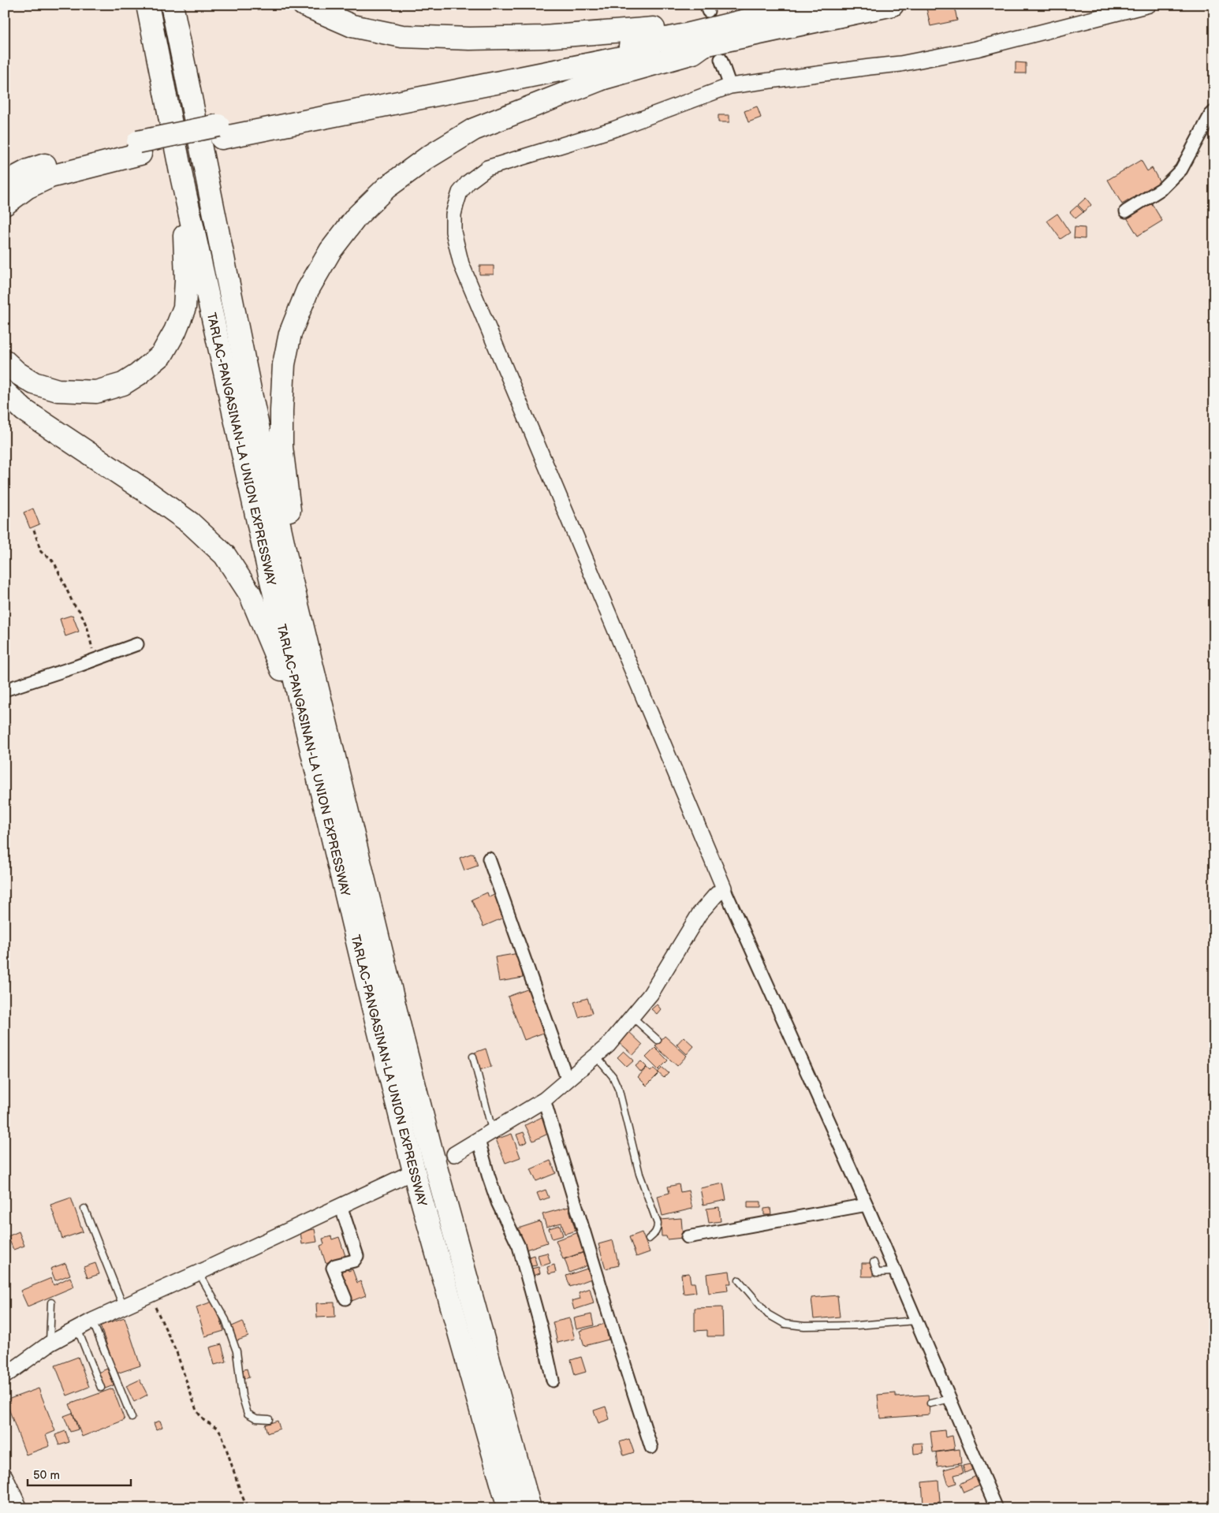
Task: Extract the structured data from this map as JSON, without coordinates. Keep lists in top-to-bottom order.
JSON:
{
  "streets": {
    "highway": ["TARLAC-PANGASINAN-LA UNION EXPRESSWAY"]
  },
  "scale_bar": "50 m"
}
